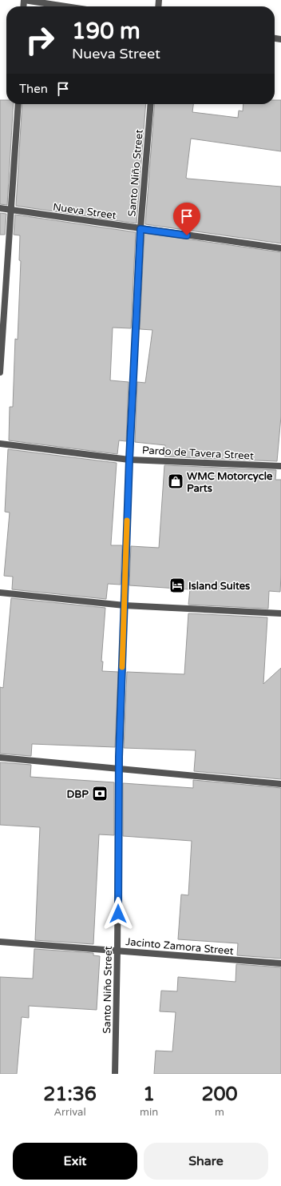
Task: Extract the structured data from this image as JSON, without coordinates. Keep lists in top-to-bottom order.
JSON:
{
  "streets": {
    "street": [
      "Santo Niño Street",
      "Nueva Street",
      "Pardo de Tavera Street",
      "Jacinto Zamora Street"
    ]
  },
  "crossings": [
    ["Santo Niño Street", "Nueva Street"],
    ["Santo Niño Street", "Pardo de Tavera Street"],
    ["Santo Niño Street", "Jacinto Zamora Street"]
  ],
  "places": {
    "shop": ["WMC Motorcycle Parts"],
    "hotel": ["Island Suites"],
    "bank": ["DBP"]
  },
  "page": {
    "turn": ["190 m", "Nueva Street"],
    "then": "Then",
    "eta": [
      "21:36",
      "Arrival",
      "1",
      "min",
      "200",
      "m"
    ],
    "buttons": ["Exit", "Share"]
  }
}
